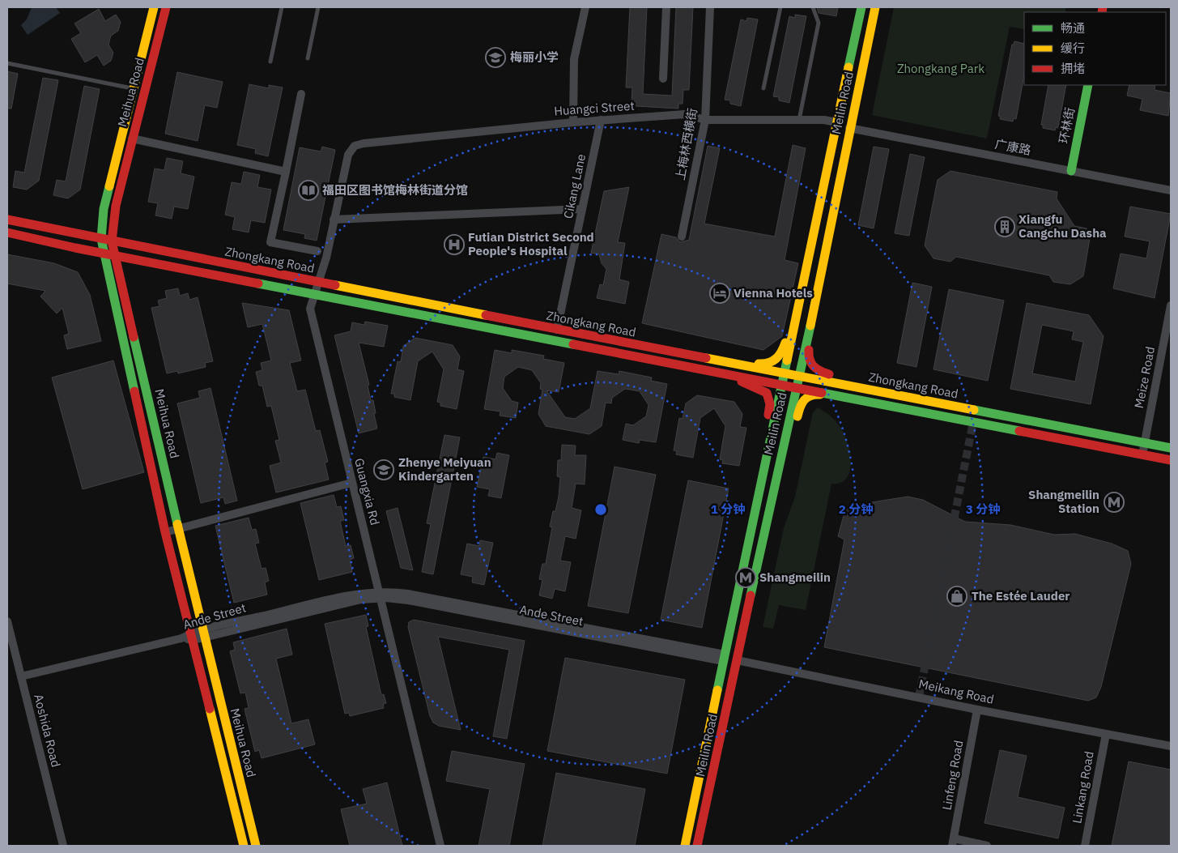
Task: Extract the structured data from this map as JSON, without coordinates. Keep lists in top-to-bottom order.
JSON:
{
  "streets": {
    "main road": [
      "Meihua Road",
      "Meilin Road",
      "环林街",
      "Zhongkang Road"
    ],
    "street": [
      "Huangci Street",
      "上梅林西横街",
      "广康路",
      "Cikang Lane",
      "Meize Road",
      "Guangxia Rd",
      "Ande Street",
      "Meikang Road",
      "Aoshida Road",
      "Linfeng Road",
      "Linkang Road"
    ]
  },
  "crossings": [
    ["Meihua Road", "Zhongkang Road"],
    ["Meihua Road", "Ande Street"],
    ["Meilin Road", "Huangci Street"],
    ["Meilin Road", "广康路"],
    ["Meilin Road", "Zhongkang Road"],
    ["Meilin Road", "Ande Street"],
    ["Meilin Road", "Meikang Road"],
    ["Huangci Street", "上梅林西横街"],
    ["Huangci Street", "Cikang Lane"],
    ["Huangci Street", "Guangxia Rd"],
    ["环林街", "广康路"],
    ["Cikang Lane", "Zhongkang Road"],
    ["Zhongkang Road", "Meize Road"],
    ["Zhongkang Road", "Guangxia Rd"],
    ["Guangxia Rd", "Ande Street"],
    ["Ande Street", "Aoshida Road"],
    ["Meikang Road", "Linfeng Road"],
    ["Meikang Road", "Linkang Road"]
  ],
  "parks": ["Zhongkang Park"],
  "places": {
    "school or university": ["梅丽小学", "Zhenye Meiyuan Kindergarten"],
    "library": ["福田区图书馆梅林街道分馆"],
    "building": ["Xiangfu Cangchu Dasha"],
    "hospital": ["Futian District Second People's Hospital"],
    "hotel": ["Vienna Hotels"],
    "metro station": ["Shangmeilin Station", "Shangmeilin"],
    "shop": ["The Estée Lauder"]
  },
  "legend": ["畅通", "缓行", "拥堵"],
  "rings": ["1 分钟", "2 分钟", "3 分钟"]
}
